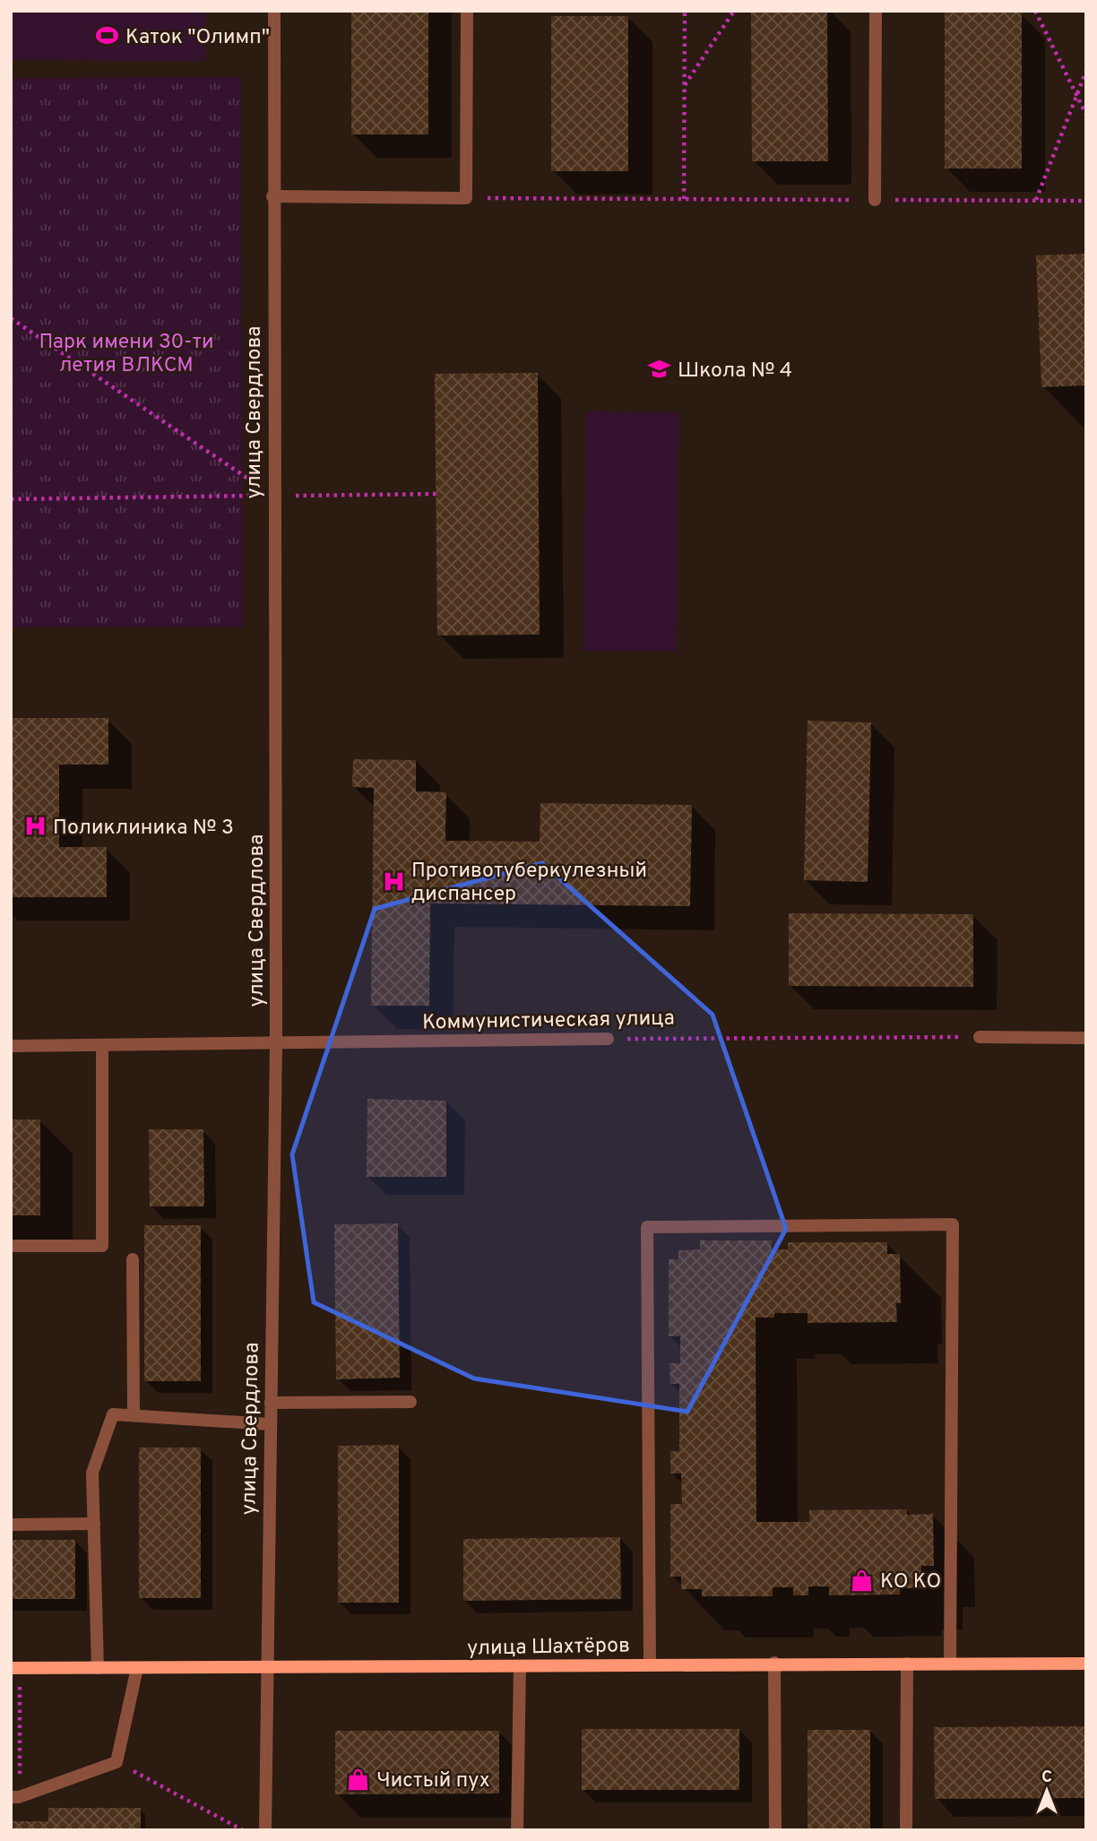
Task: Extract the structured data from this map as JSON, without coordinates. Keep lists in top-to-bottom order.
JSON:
{
  "streets": {
    "street": ["улица Свердлова", "Коммунистическая улица", "улица Шахтёров"]
  },
  "crossings": [
    ["улица Свердлова", "Коммунистическая улица"],
    ["улица Свердлова", "улица Шахтёров"]
  ],
  "parks": ["Парк имени 30-ти летия ВЛКСМ"],
  "places": {
    "sports": ["Каток \"Олимп\""],
    "school or university": ["Школа № 4"],
    "hospital": ["Поликлиника № 3", "Противотуберкулезный диспансер"],
    "shop": ["КО КО", "Чистый пух"]
  },
  "north": "top"
}
